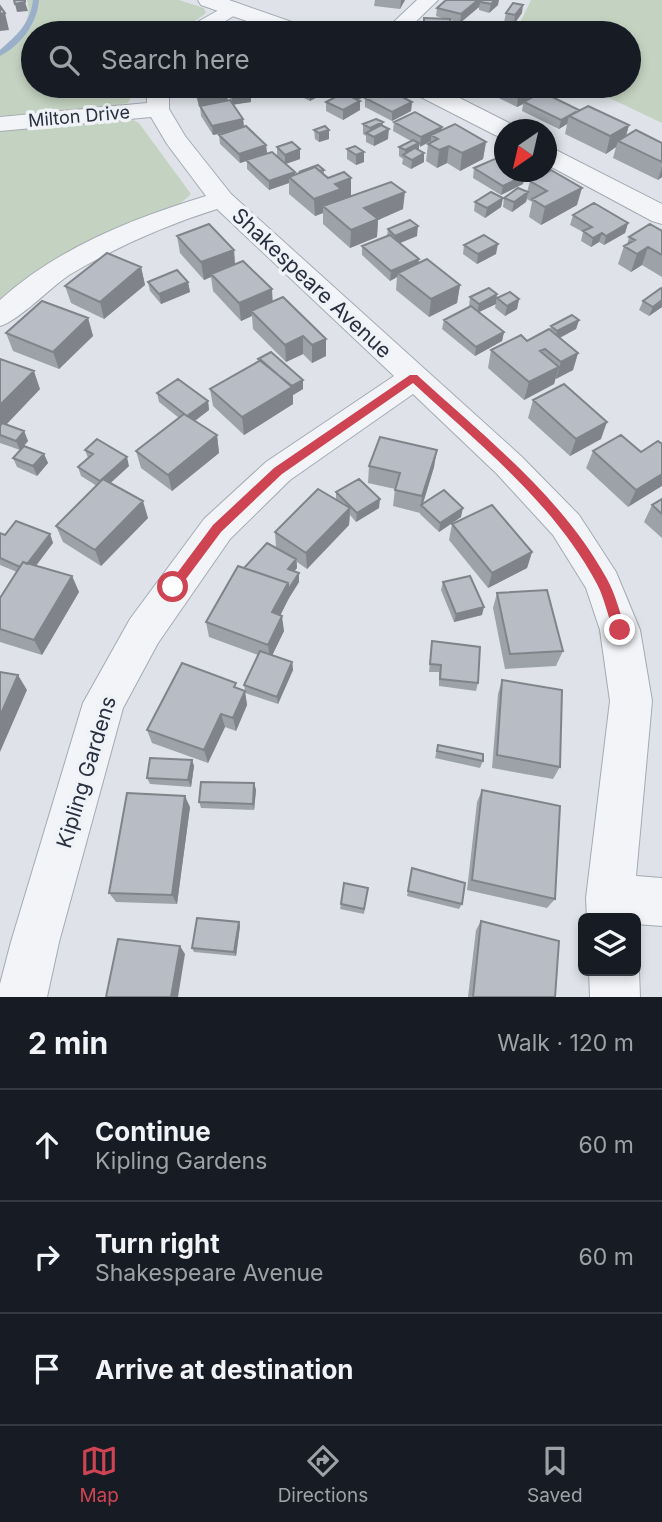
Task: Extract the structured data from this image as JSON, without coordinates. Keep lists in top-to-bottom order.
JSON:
{
  "streets": {
    "street": ["Milton Drive", "Shakespeare Avenue", "Kipling Gardens"]
  },
  "crossings": [
    ["Shakespeare Avenue", "Kipling Gardens"]
  ],
  "north": "bottom left",
  "page": {
    "search": "Search here",
    "heading": ["2 min", "Walk · 120 m"],
    "list": [
      ["Continue", "Kipling Gardens", "60 m"],
      ["Turn right", "Shakespeare Avenue", "60 m"],
      "Arrive at destination"
    ],
    "nav": ["Map", "Directions", "Saved"]
  }
}
